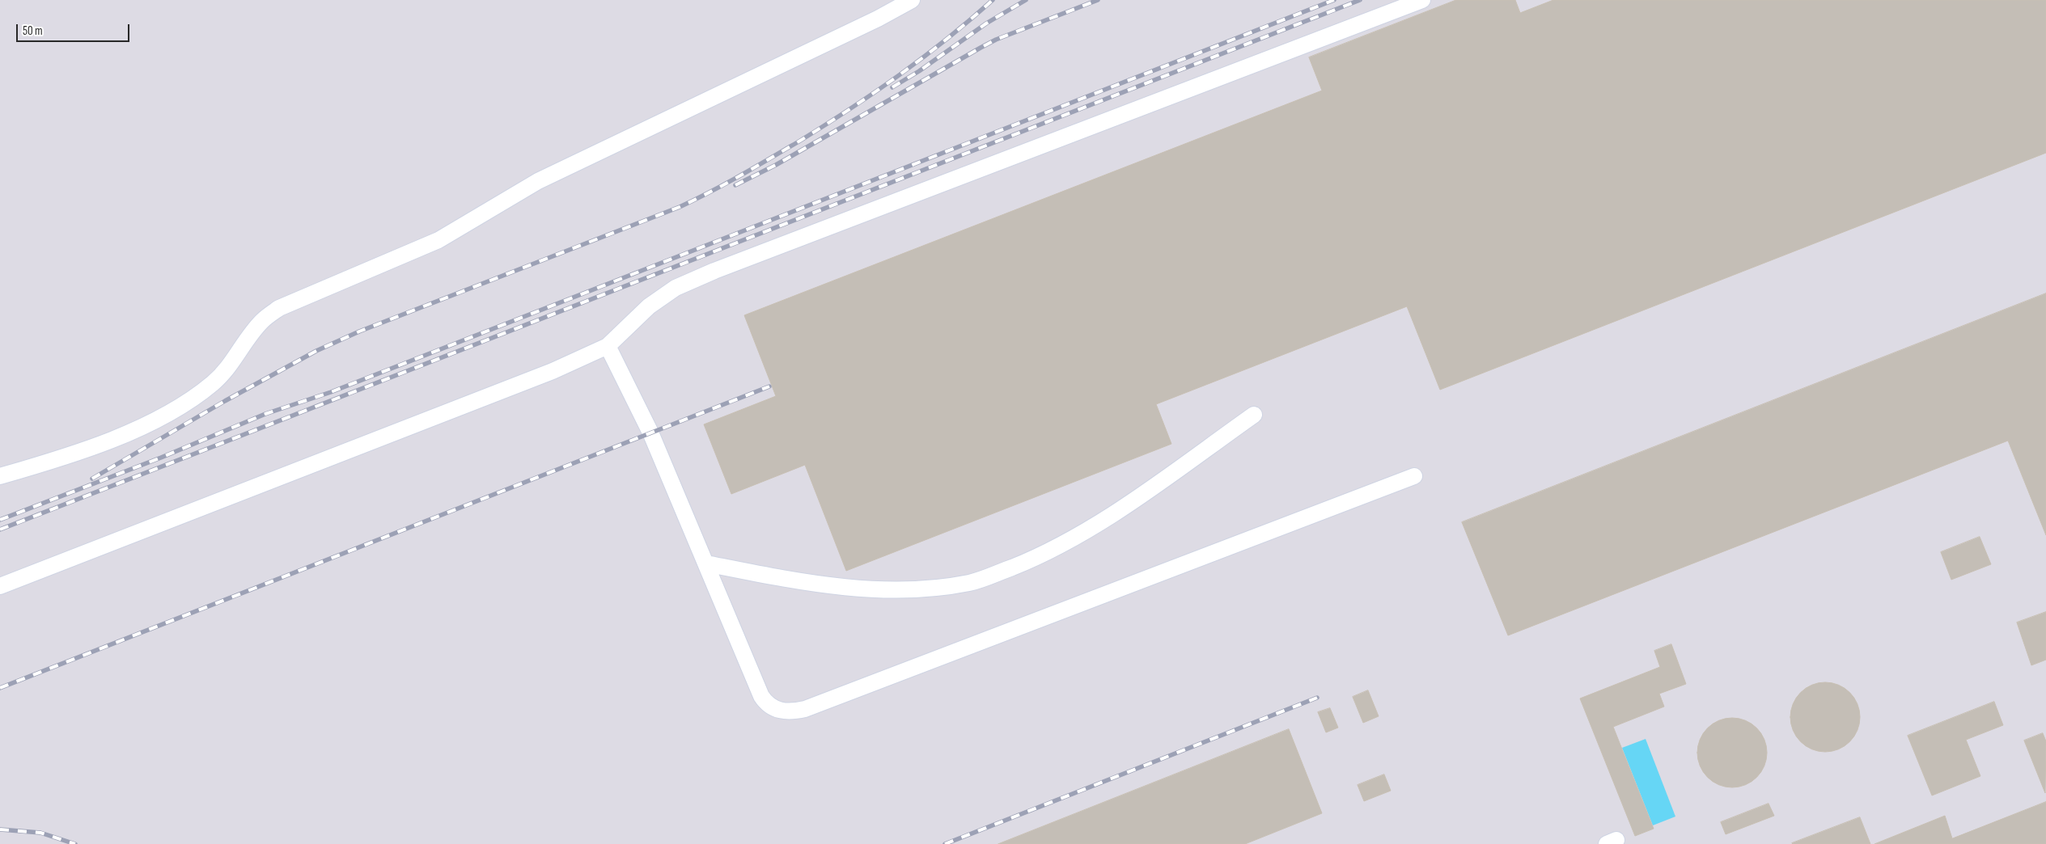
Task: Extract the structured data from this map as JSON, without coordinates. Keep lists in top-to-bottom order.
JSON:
{
  "scale_bar": "50 m"
}
